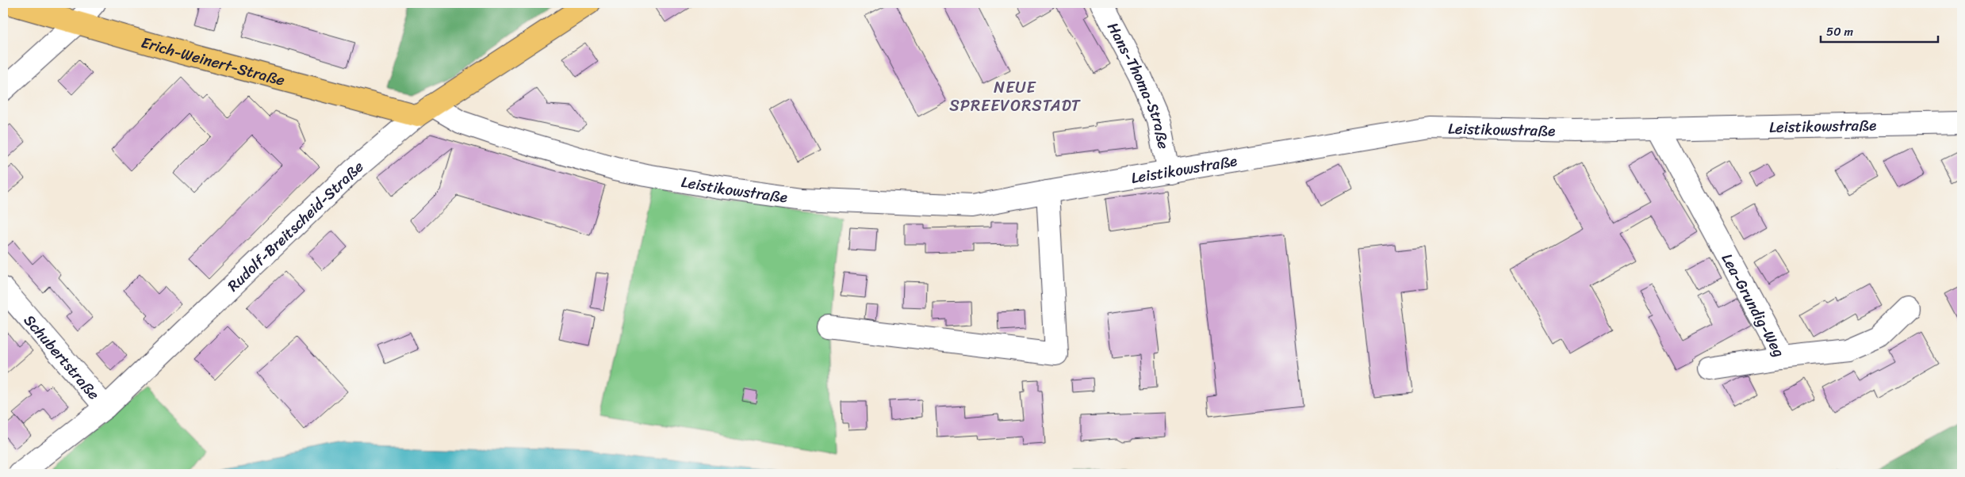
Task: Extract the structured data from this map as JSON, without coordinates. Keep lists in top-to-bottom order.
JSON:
{
  "streets": {
    "main road": ["Erich-Weinert-Straße", "Rudolf-Breitscheid-Straße"],
    "street": [
      "Hans-Thoma-Straße",
      "Leistikowstraße",
      "Lea-Grundig-Weg",
      "Schubertstraße"
    ]
  },
  "crossings": [
    ["Erich-Weinert-Straße", "Leistikowstraße"],
    ["Erich-Weinert-Straße", "Rudolf-Breitscheid-Straße"],
    ["Hans-Thoma-Straße", "Leistikowstraße"],
    ["Leistikowstraße", "Rudolf-Breitscheid-Straße"],
    ["Leistikowstraße", "Lea-Grundig-Weg"],
    ["Rudolf-Breitscheid-Straße", "Schubertstraße"]
  ],
  "districts": ["NEUE SPREEVORSTADT"],
  "scale_bar": "50 m"
}
